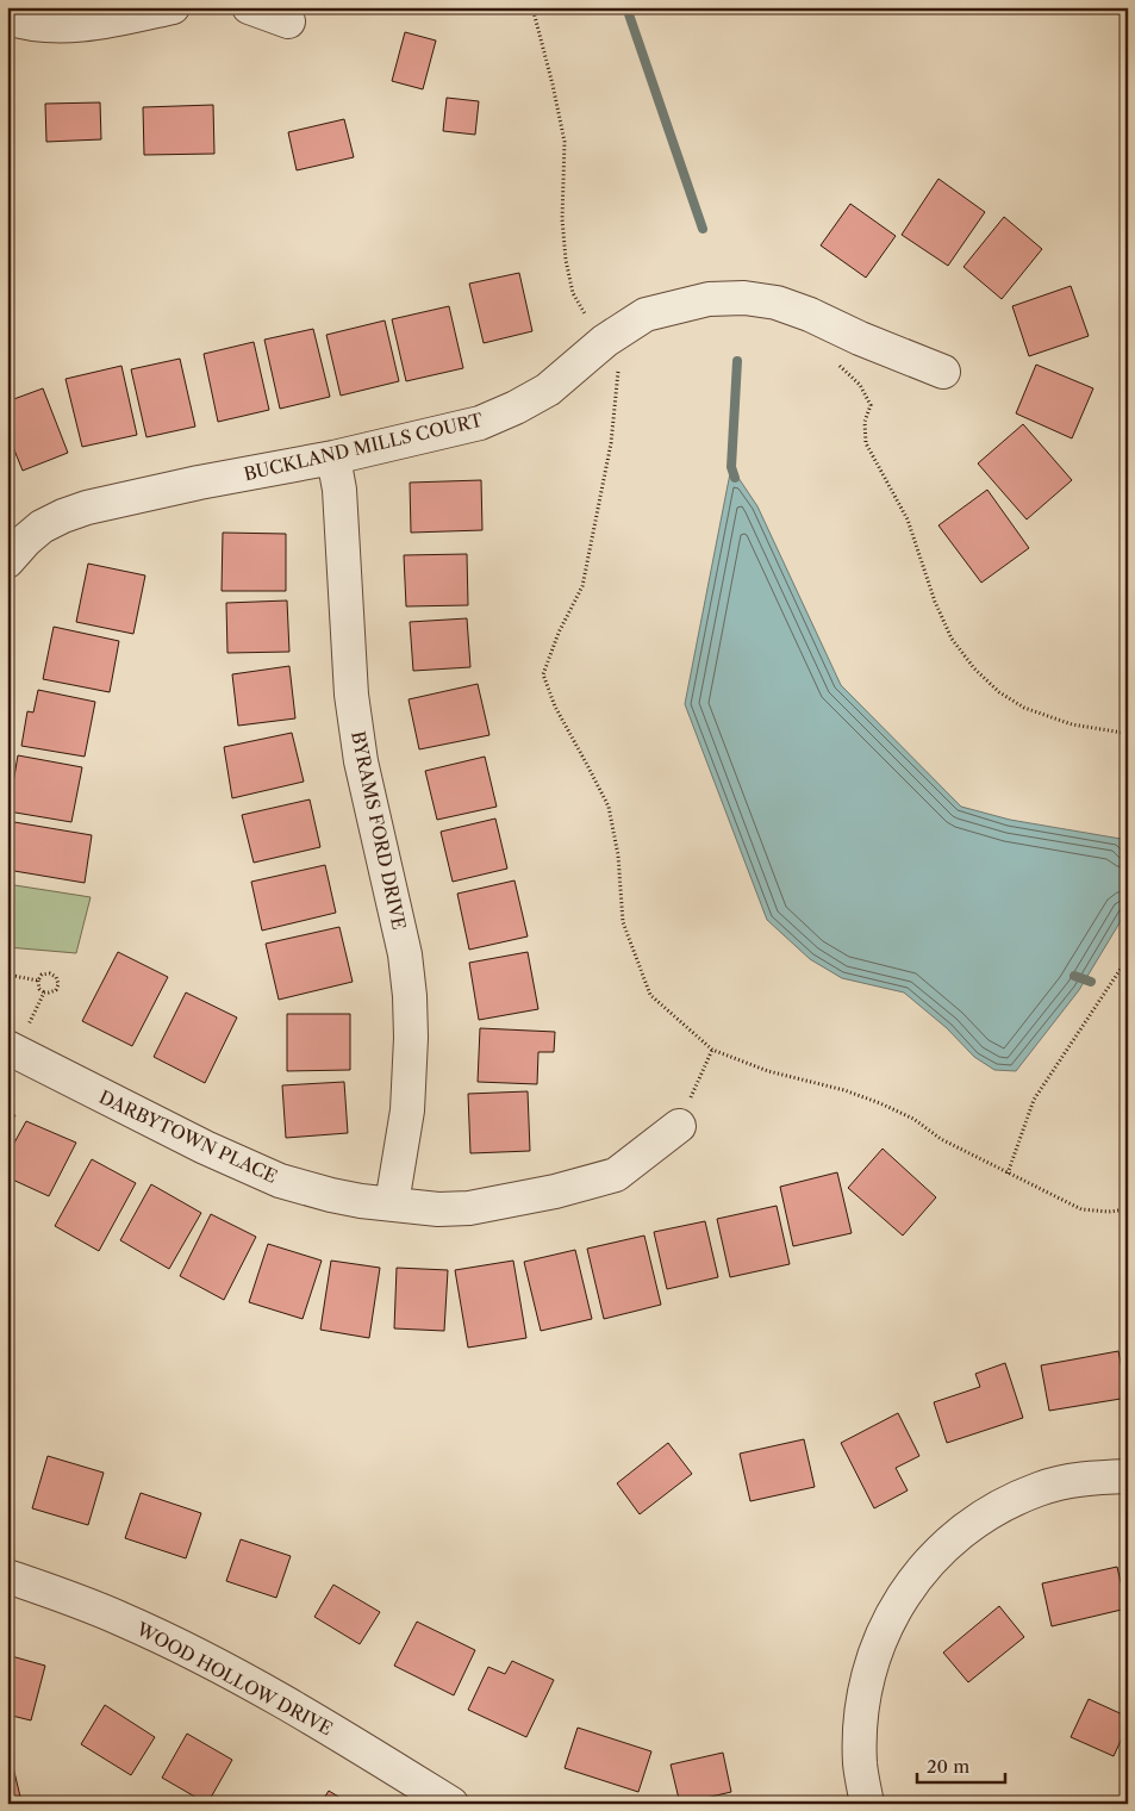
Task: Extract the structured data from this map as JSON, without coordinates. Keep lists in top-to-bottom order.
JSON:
{
  "streets": {
    "street": [
      "BUCKLAND MILLS COURT",
      "BYRAMS FORD DRIVE",
      "DARBYTOWN PLACE",
      "WOOD HOLLOW DRIVE"
    ]
  },
  "crossings": [
    ["BUCKLAND MILLS COURT", "BYRAMS FORD DRIVE"],
    ["BYRAMS FORD DRIVE", "DARBYTOWN PLACE"]
  ],
  "scale_bar": "20 m"
}
